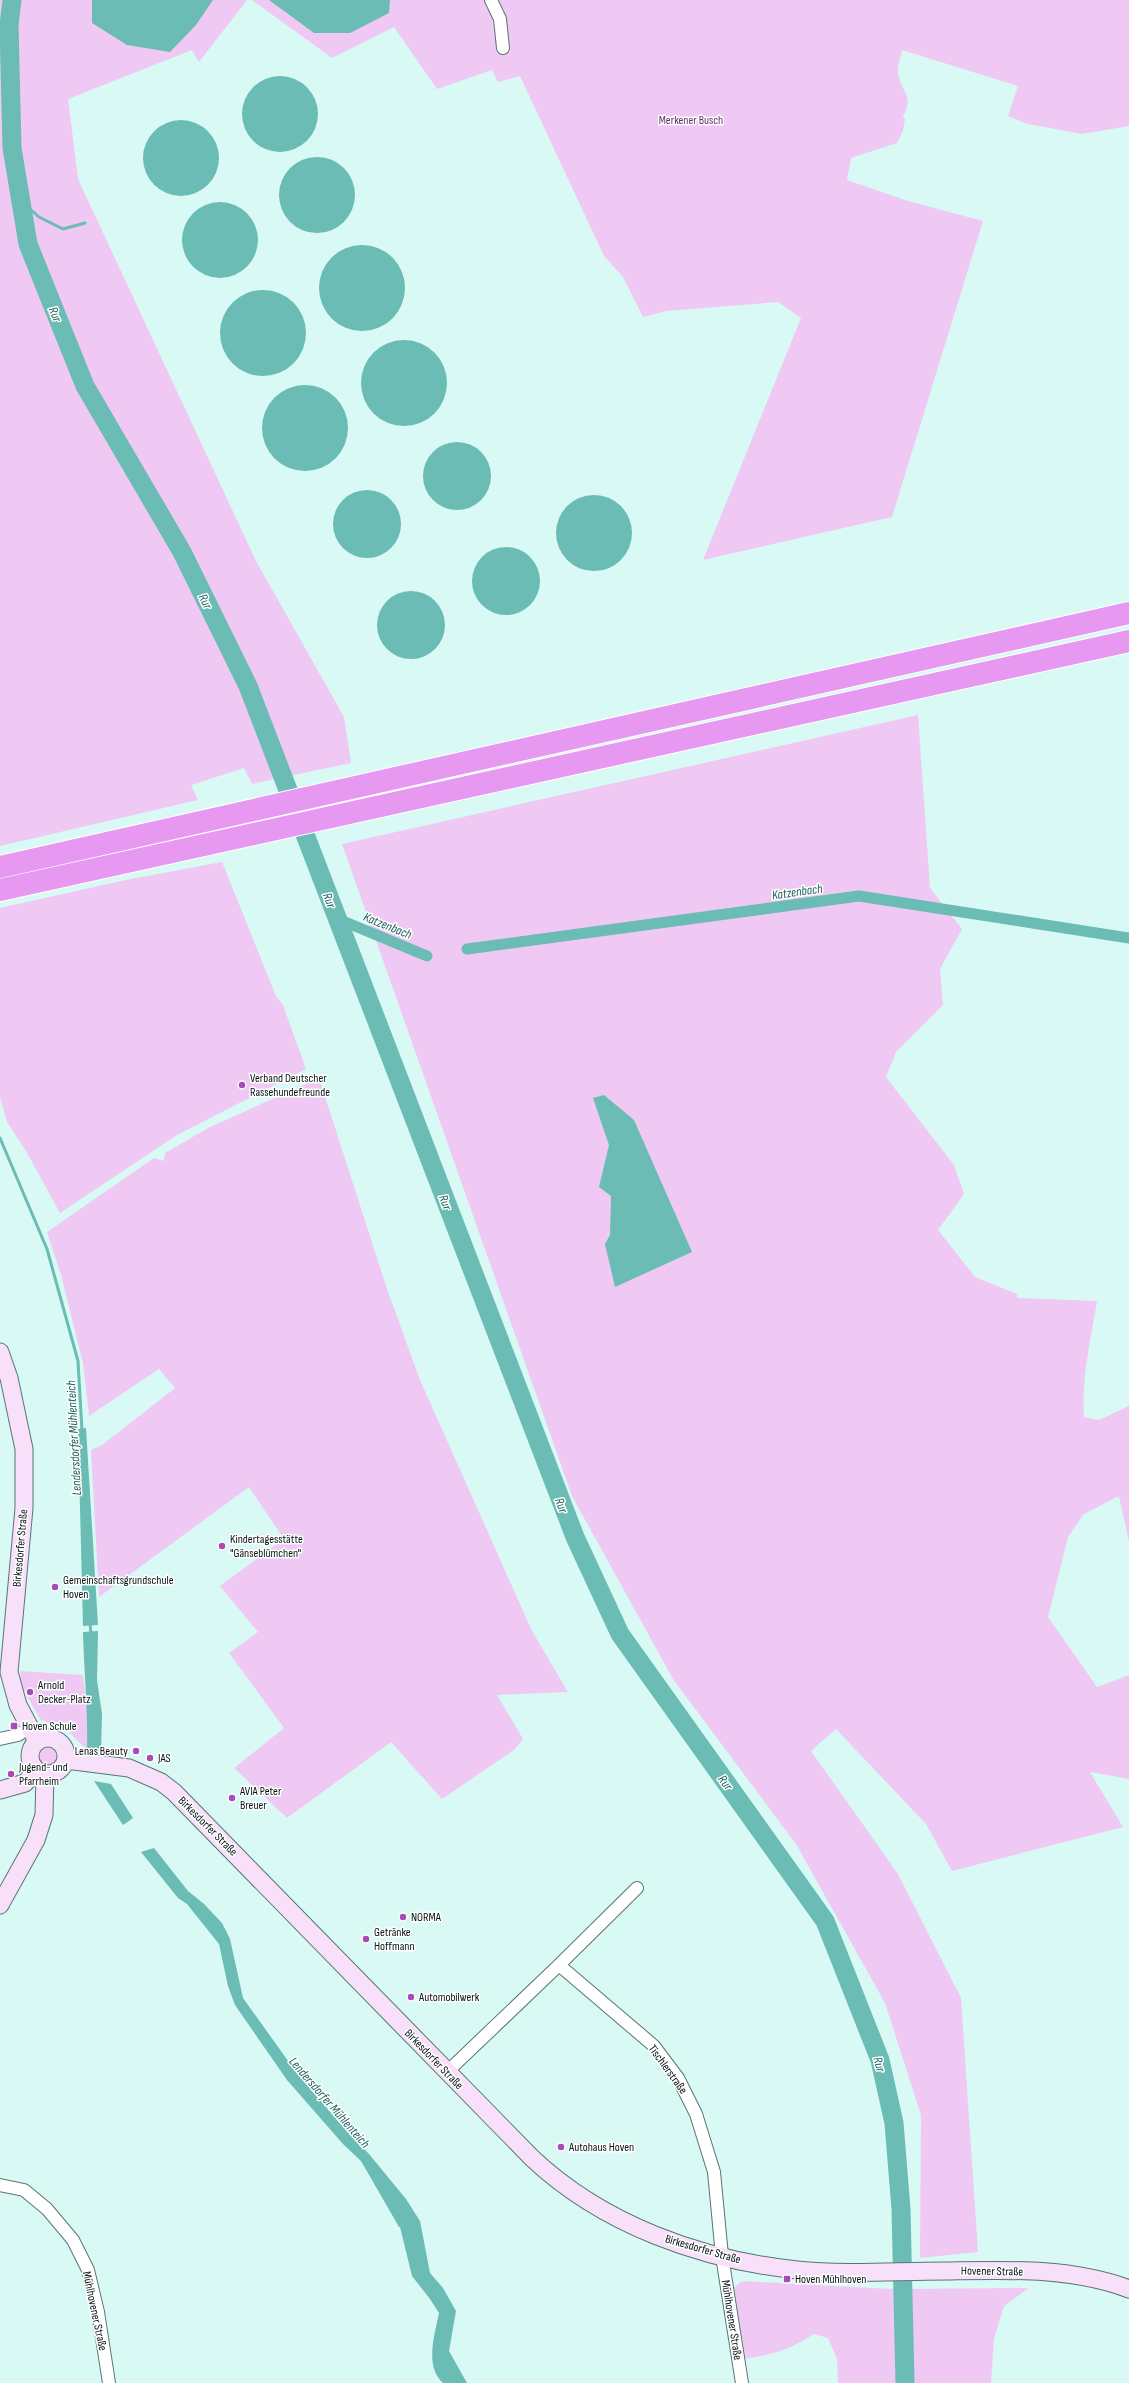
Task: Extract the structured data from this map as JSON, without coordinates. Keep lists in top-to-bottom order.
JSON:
{
  "streets": {
    "main road": ["Birkesdorfer Straße", "Hovener Straße"],
    "street": ["Tischlerstraße", "Mühlhovener Straße"]
  },
  "crossings": [
    ["Birkesdorfer Straße", "Tischlerstraße"],
    ["Birkesdorfer Straße", "Hovener Straße"],
    ["Birkesdorfer Straße", "Mühlhovener Straße"],
    ["Tischlerstraße", "Mühlhovener Straße"]
  ],
  "water": ["Rur", "Katzenbach", "Lendersdorfer Mühlenteich"],
  "parks": ["Merkener Busch"],
  "places": {
    "other": [
      "Verband Deutscher Rassehundefreunde",
      "Kindertagesstätte \"Gänseblümchen\"",
      "Gemeinschaftsgrundschule Hoven",
      "Arnold Decker-Platz",
      "Lenas Beauty",
      "JAS",
      "Jugend- und Pfarrheim",
      "AVIA Peter Breuer",
      "NORMA",
      "Getränke Hoffmann",
      "Automobilwerk",
      "Autohaus Hoven"
    ],
    "transit": ["Hoven Schule", "Hoven Mühlhoven"]
  }
}
